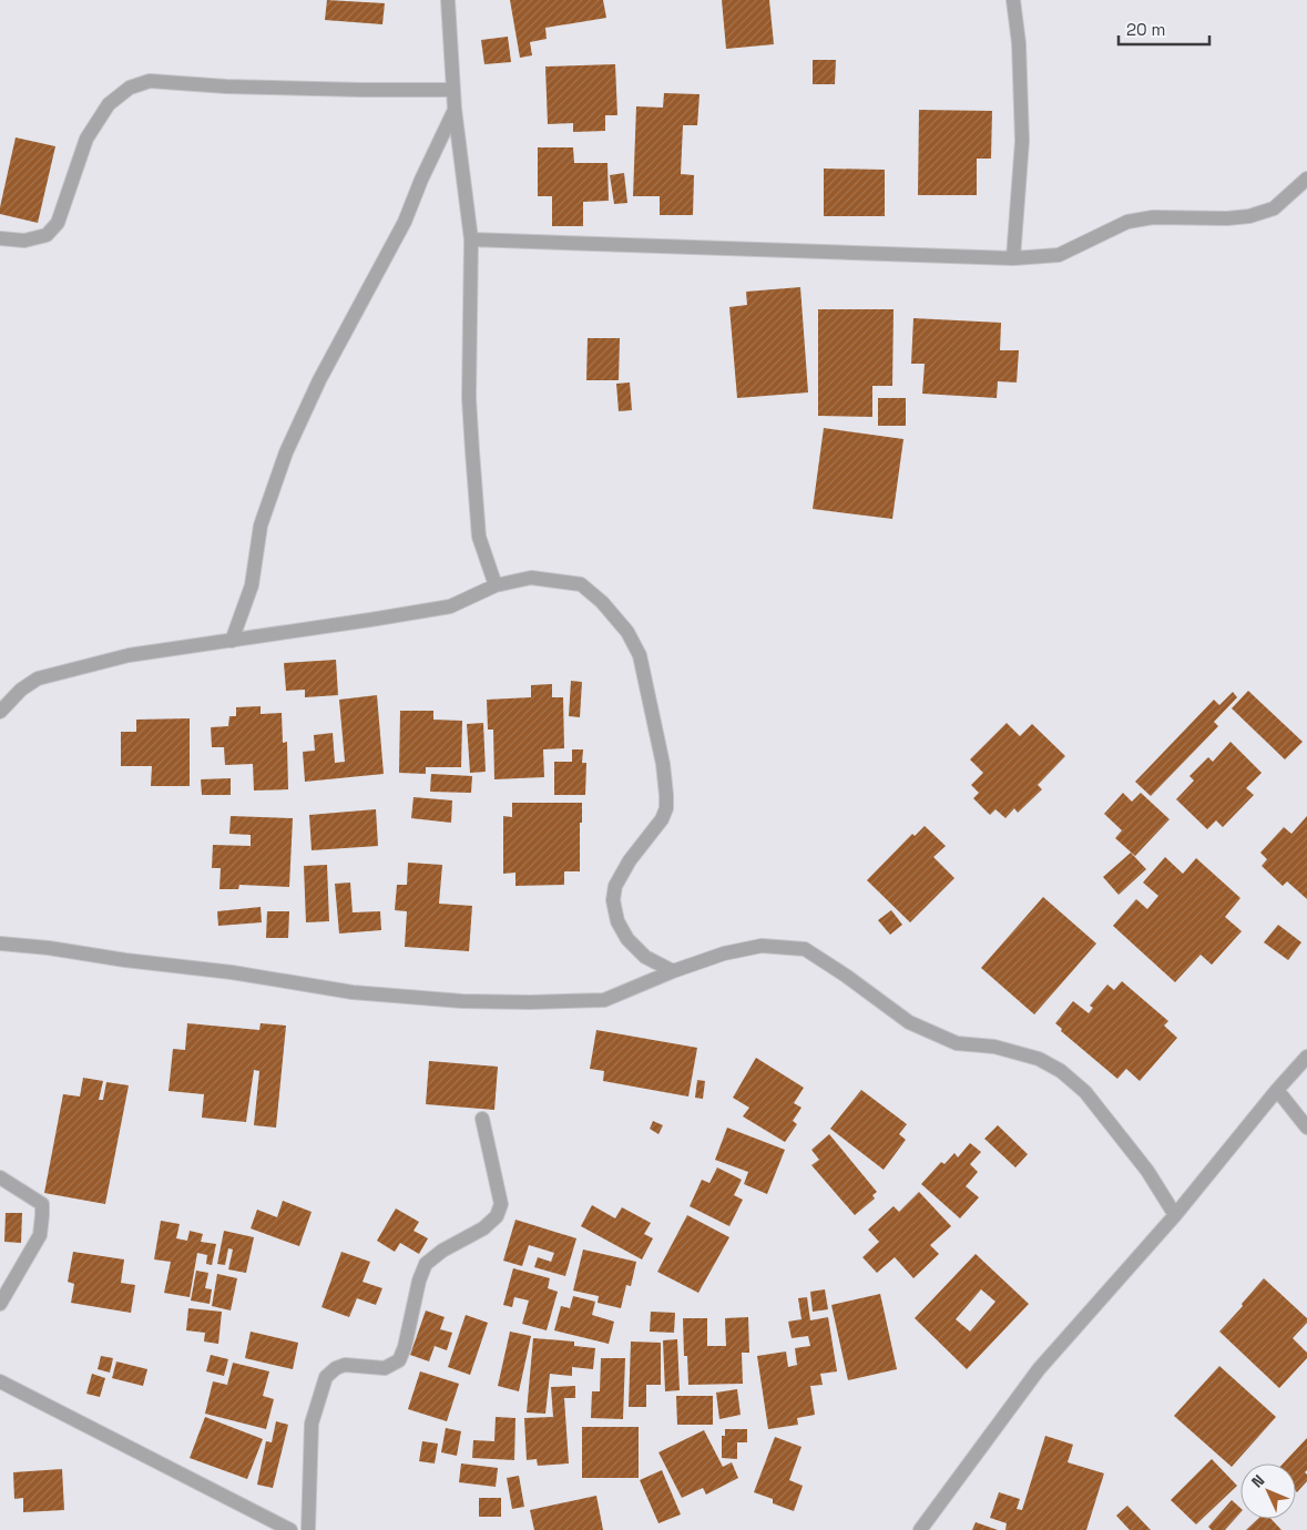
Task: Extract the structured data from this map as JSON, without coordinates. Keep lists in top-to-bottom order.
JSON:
{
  "scale_bar": "20 m",
  "north": "top left"
}
